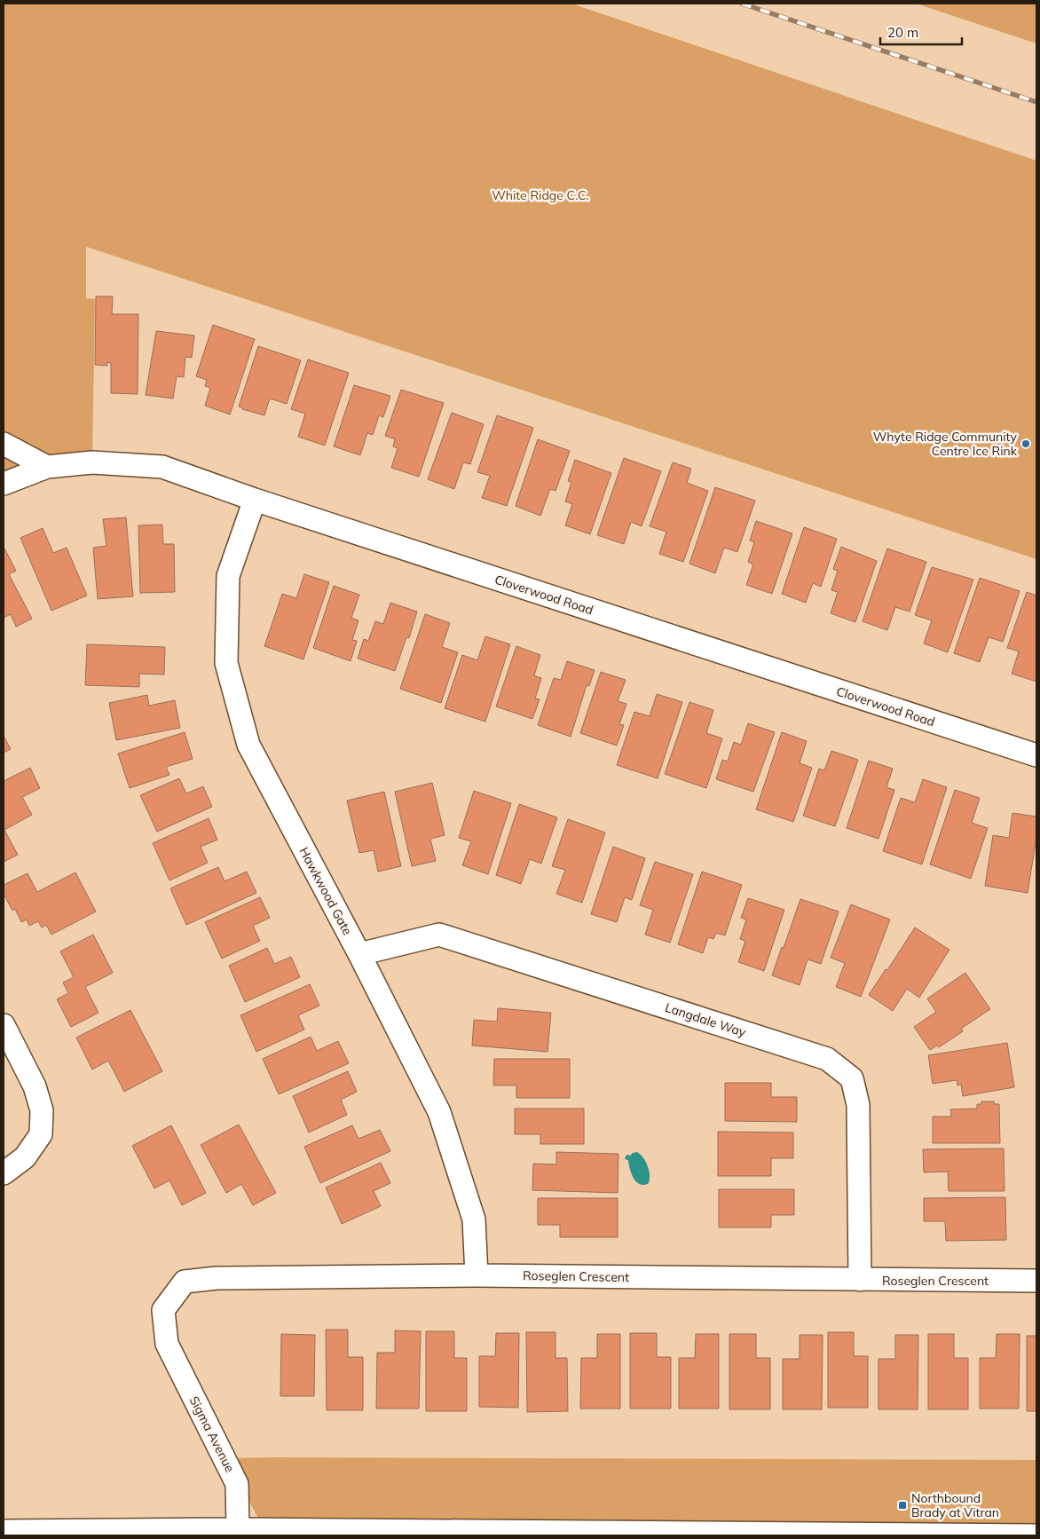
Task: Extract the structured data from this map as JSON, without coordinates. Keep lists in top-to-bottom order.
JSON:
{
  "streets": {
    "street": [
      "Cloverwood Road",
      "Hawkwood Gate",
      "Langdale Way",
      "Roseglen Crescent",
      "Sigma Avenue"
    ]
  },
  "crossings": [
    ["Cloverwood Road", "Hawkwood Gate"],
    ["Hawkwood Gate", "Langdale Way"],
    ["Hawkwood Gate", "Roseglen Crescent"],
    ["Langdale Way", "Roseglen Crescent"],
    ["Roseglen Crescent", "Sigma Avenue"]
  ],
  "parks": ["White Ridge C.C."],
  "places": {
    "other": ["Whyte Ridge Community Centre Ice Rink"],
    "transit": ["Northbound Brady at Vitran"]
  },
  "scale_bar": "20 m"
}
